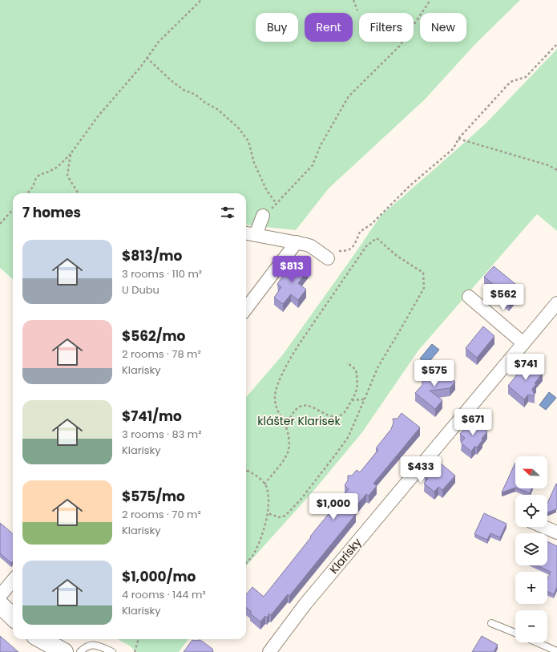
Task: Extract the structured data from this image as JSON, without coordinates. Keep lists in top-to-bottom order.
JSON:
{
  "streets": {
    "street": ["Klarisky"]
  },
  "parks": ["klášter Klarisek"],
  "north": "left",
  "page": {
    "chip": [
      "Buy",
      "Rent",
      "Filters",
      "New"
    ],
    "heading": "7 homes",
    "list": [
      {
        "name": "$813/mo",
        "note": "3 rooms · 110 m² · U Dubu"
      },
      {
        "name": "$562/mo",
        "note": "2 rooms · 78 m² · Klarisky"
      },
      {
        "name": "$741/mo",
        "note": "3 rooms · 83 m² · Klarisky"
      },
      {
        "name": "$575/mo",
        "note": "2 rooms · 70 m² · Klarisky"
      },
      {
        "name": "$1,000/mo",
        "note": "4 rooms · 144 m² · Klarisky"
      }
    ],
    "price": [
      "$813",
      "$562",
      "$741",
      "$575",
      "$671",
      "$433",
      "$1,000"
    ],
    "map_buttons": ["+", "−"]
  }
}
